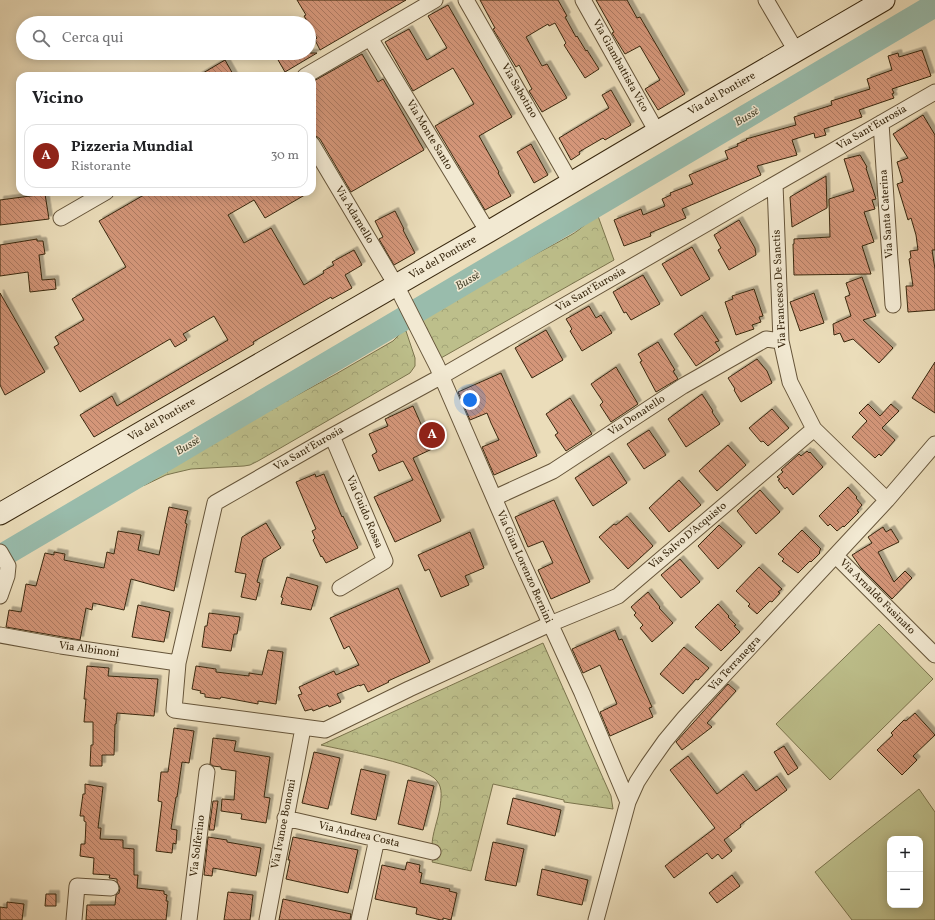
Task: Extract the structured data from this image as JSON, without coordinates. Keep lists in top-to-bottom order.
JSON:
{
  "streets": {
    "main road": ["Via del Pontiere"],
    "street": [
      "Via Giambattista Vico",
      "Via Sabotino",
      "Via Sant'Eurosia",
      "Via Monte Santo",
      "Via Santa Caterina",
      "Via Adamello",
      "Via Francesco De Sanctis",
      "Via Donatello",
      "Via Guido Rossa",
      "Via Salvo D'Acquisto",
      "Via Gian Lorenzo Bernini",
      "Via Arnaldo Fusinato",
      "Via Albinoni",
      "Via Terranegra",
      "Via Ivanoe Bonomi",
      "Via Andrea Costa",
      "Via Solferino"
    ]
  },
  "crossings": [
    ["Via Giambattista Vico", "Via del Pontiere"],
    ["Via Sabotino", "Via del Pontiere"],
    ["Via del Pontiere", "Via Monte Santo"],
    ["Via del Pontiere", "Via Adamello"],
    ["Via Sant'Eurosia", "Via Santa Caterina"],
    ["Via Sant'Eurosia", "Via Francesco De Sanctis"],
    ["Via Sant'Eurosia", "Via Guido Rossa"],
    ["Via Sant'Eurosia", "Via Salvo D'Acquisto"],
    ["Via Sant'Eurosia", "Via Gian Lorenzo Bernini"],
    ["Via Sant'Eurosia", "Via Albinoni"],
    ["Via Sant'Eurosia", "Via Ivanoe Bonomi"],
    ["Via Adamello", "Via Gian Lorenzo Bernini"],
    ["Via Francesco De Sanctis", "Via Donatello"],
    ["Via Francesco De Sanctis", "Via Salvo D'Acquisto"],
    ["Via Francesco De Sanctis", "Via Terranegra"],
    ["Via Donatello", "Via Gian Lorenzo Bernini"],
    ["Via Salvo D'Acquisto", "Via Gian Lorenzo Bernini"],
    ["Via Gian Lorenzo Bernini", "Via Terranegra"],
    ["Via Arnaldo Fusinato", "Via Terranegra"],
    ["Via Ivanoe Bonomi", "Via Andrea Costa"]
  ],
  "water": ["Bussè"],
  "page": {
    "search": "Cerca qui",
    "heading": "Vicino",
    "list": [
      {
        "mark": "A",
        "name": "Pizzeria Mundial",
        "note": "Ristorante",
        "value": "30 m"
      }
    ],
    "pins": "A",
    "map_buttons": ["+", "−"]
  }
}
